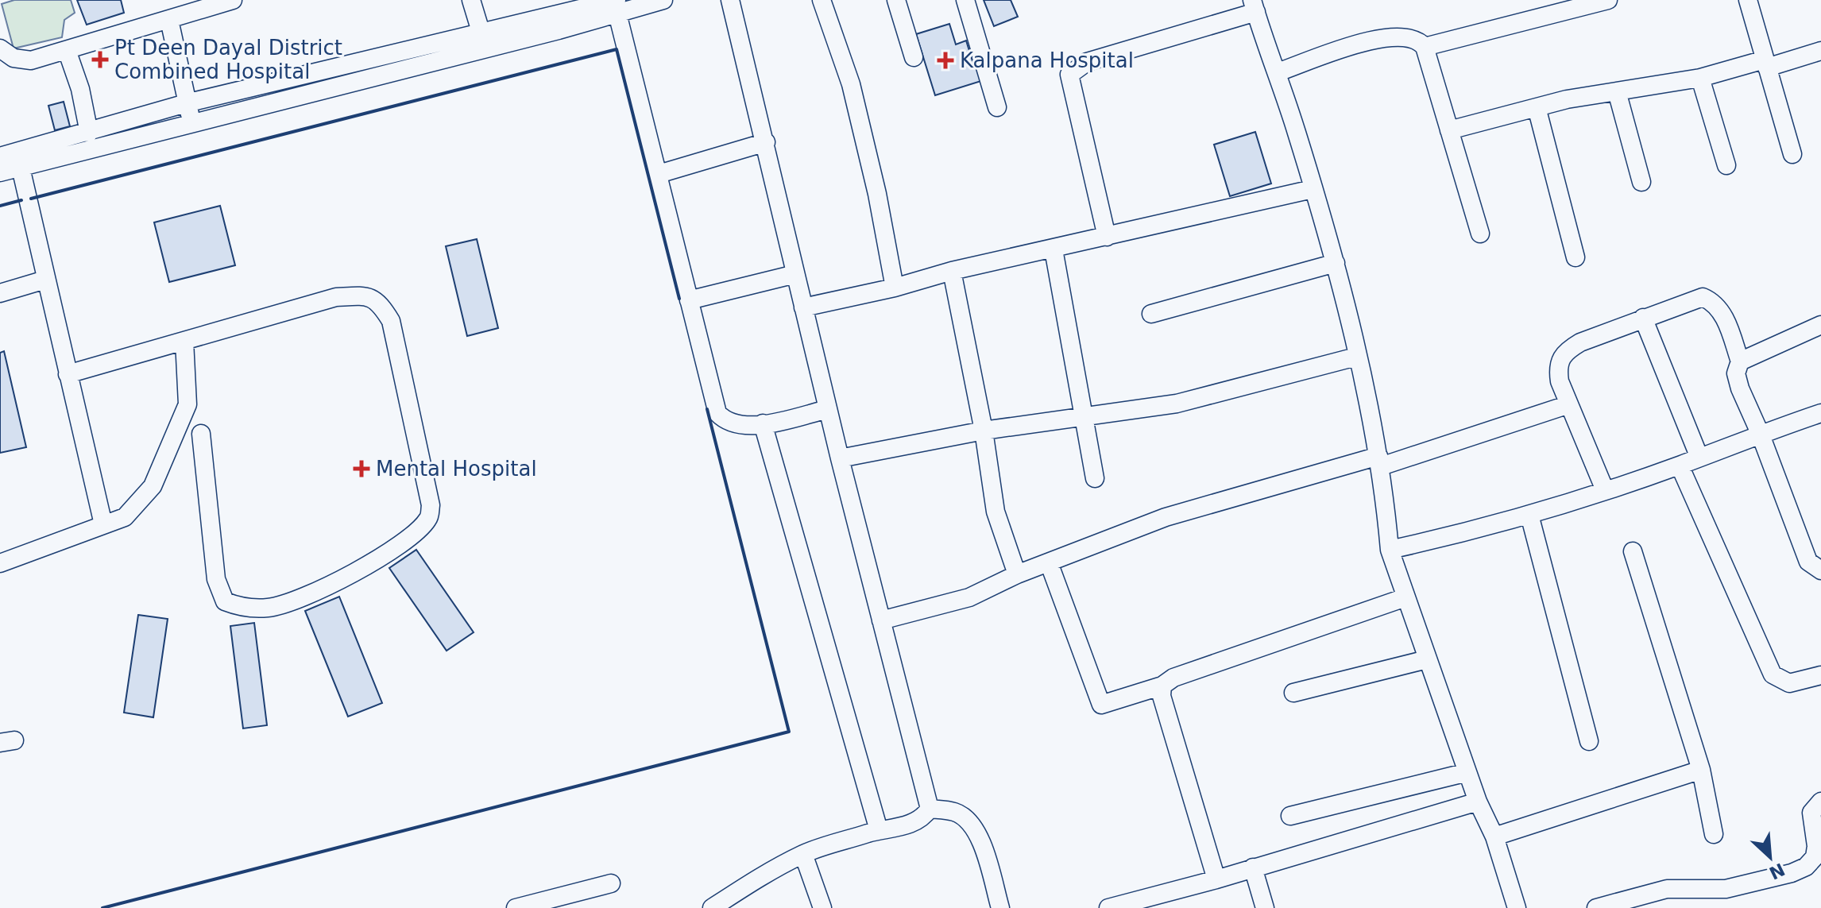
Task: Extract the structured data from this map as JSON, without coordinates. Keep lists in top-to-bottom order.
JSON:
{
  "places": {
    "health": ["Pt Deen Dayal District Combined Hospital", "Kalpana Hospital", "Mental Hospital"]
  },
  "north": "bottom right"
}
